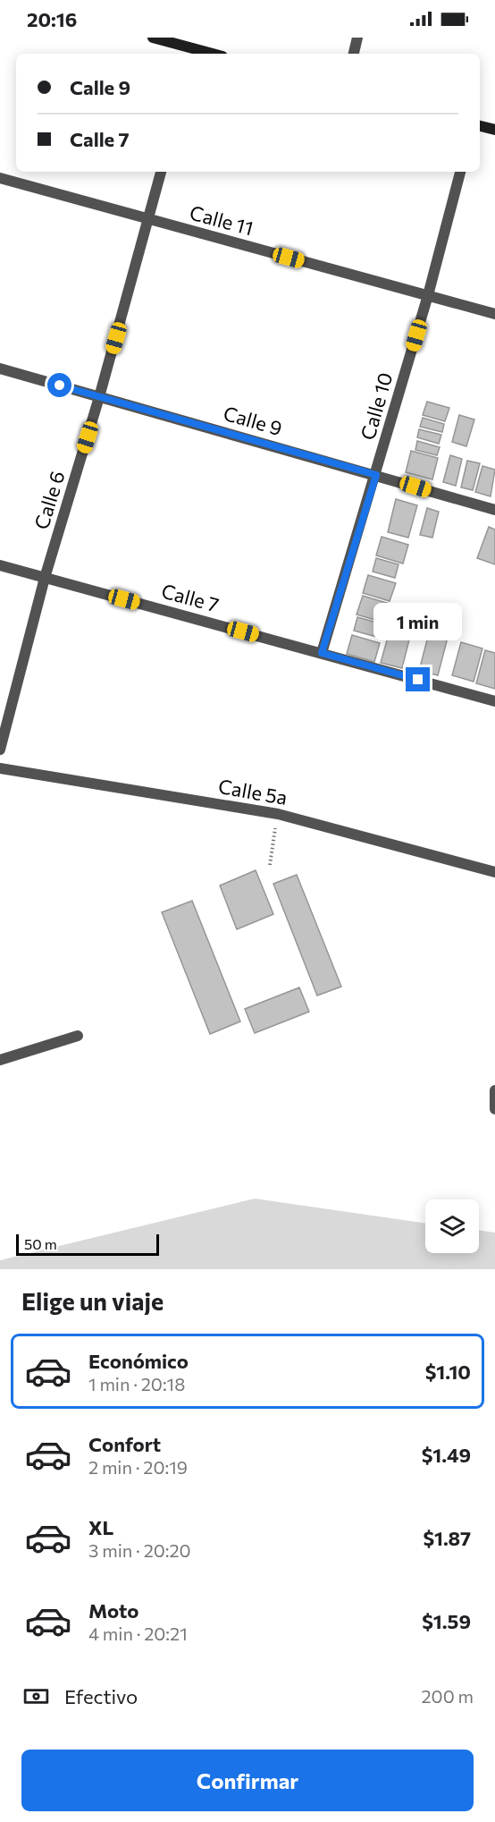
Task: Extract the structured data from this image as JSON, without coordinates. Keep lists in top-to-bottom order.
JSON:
{
  "streets": {
    "street": [
      "Calle 11",
      "Calle 10",
      "Calle 9",
      "Calle 6",
      "Calle 7",
      "Calle 5a"
    ]
  },
  "crossings": [
    ["Calle 11", "Calle 10"],
    ["Calle 11", "Calle 6"],
    ["Calle 10", "Calle 9"],
    ["Calle 10", "Calle 7"],
    ["Calle 9", "Calle 6"],
    ["Calle 6", "Calle 7"]
  ],
  "scale_bar": "50 m",
  "page": {
    "status": "20:16",
    "banner": ["Calle 9", "Calle 7"],
    "bubble": "1 min",
    "scale": "50 m",
    "heading": "Elige un viaje",
    "list": [
      {
        "name": "Económico",
        "note": "1 min · 20:18",
        "value": "$1.10"
      },
      {
        "name": "Confort",
        "note": "2 min · 20:19",
        "value": "$1.49"
      },
      {
        "name": "XL",
        "note": "3 min · 20:20",
        "value": "$1.87"
      },
      {
        "name": "Moto",
        "note": "4 min · 20:21",
        "value": "$1.59"
      }
    ],
    "pay": ["Efectivo", "200 m"],
    "buttons": "Confirmar"
  }
}
